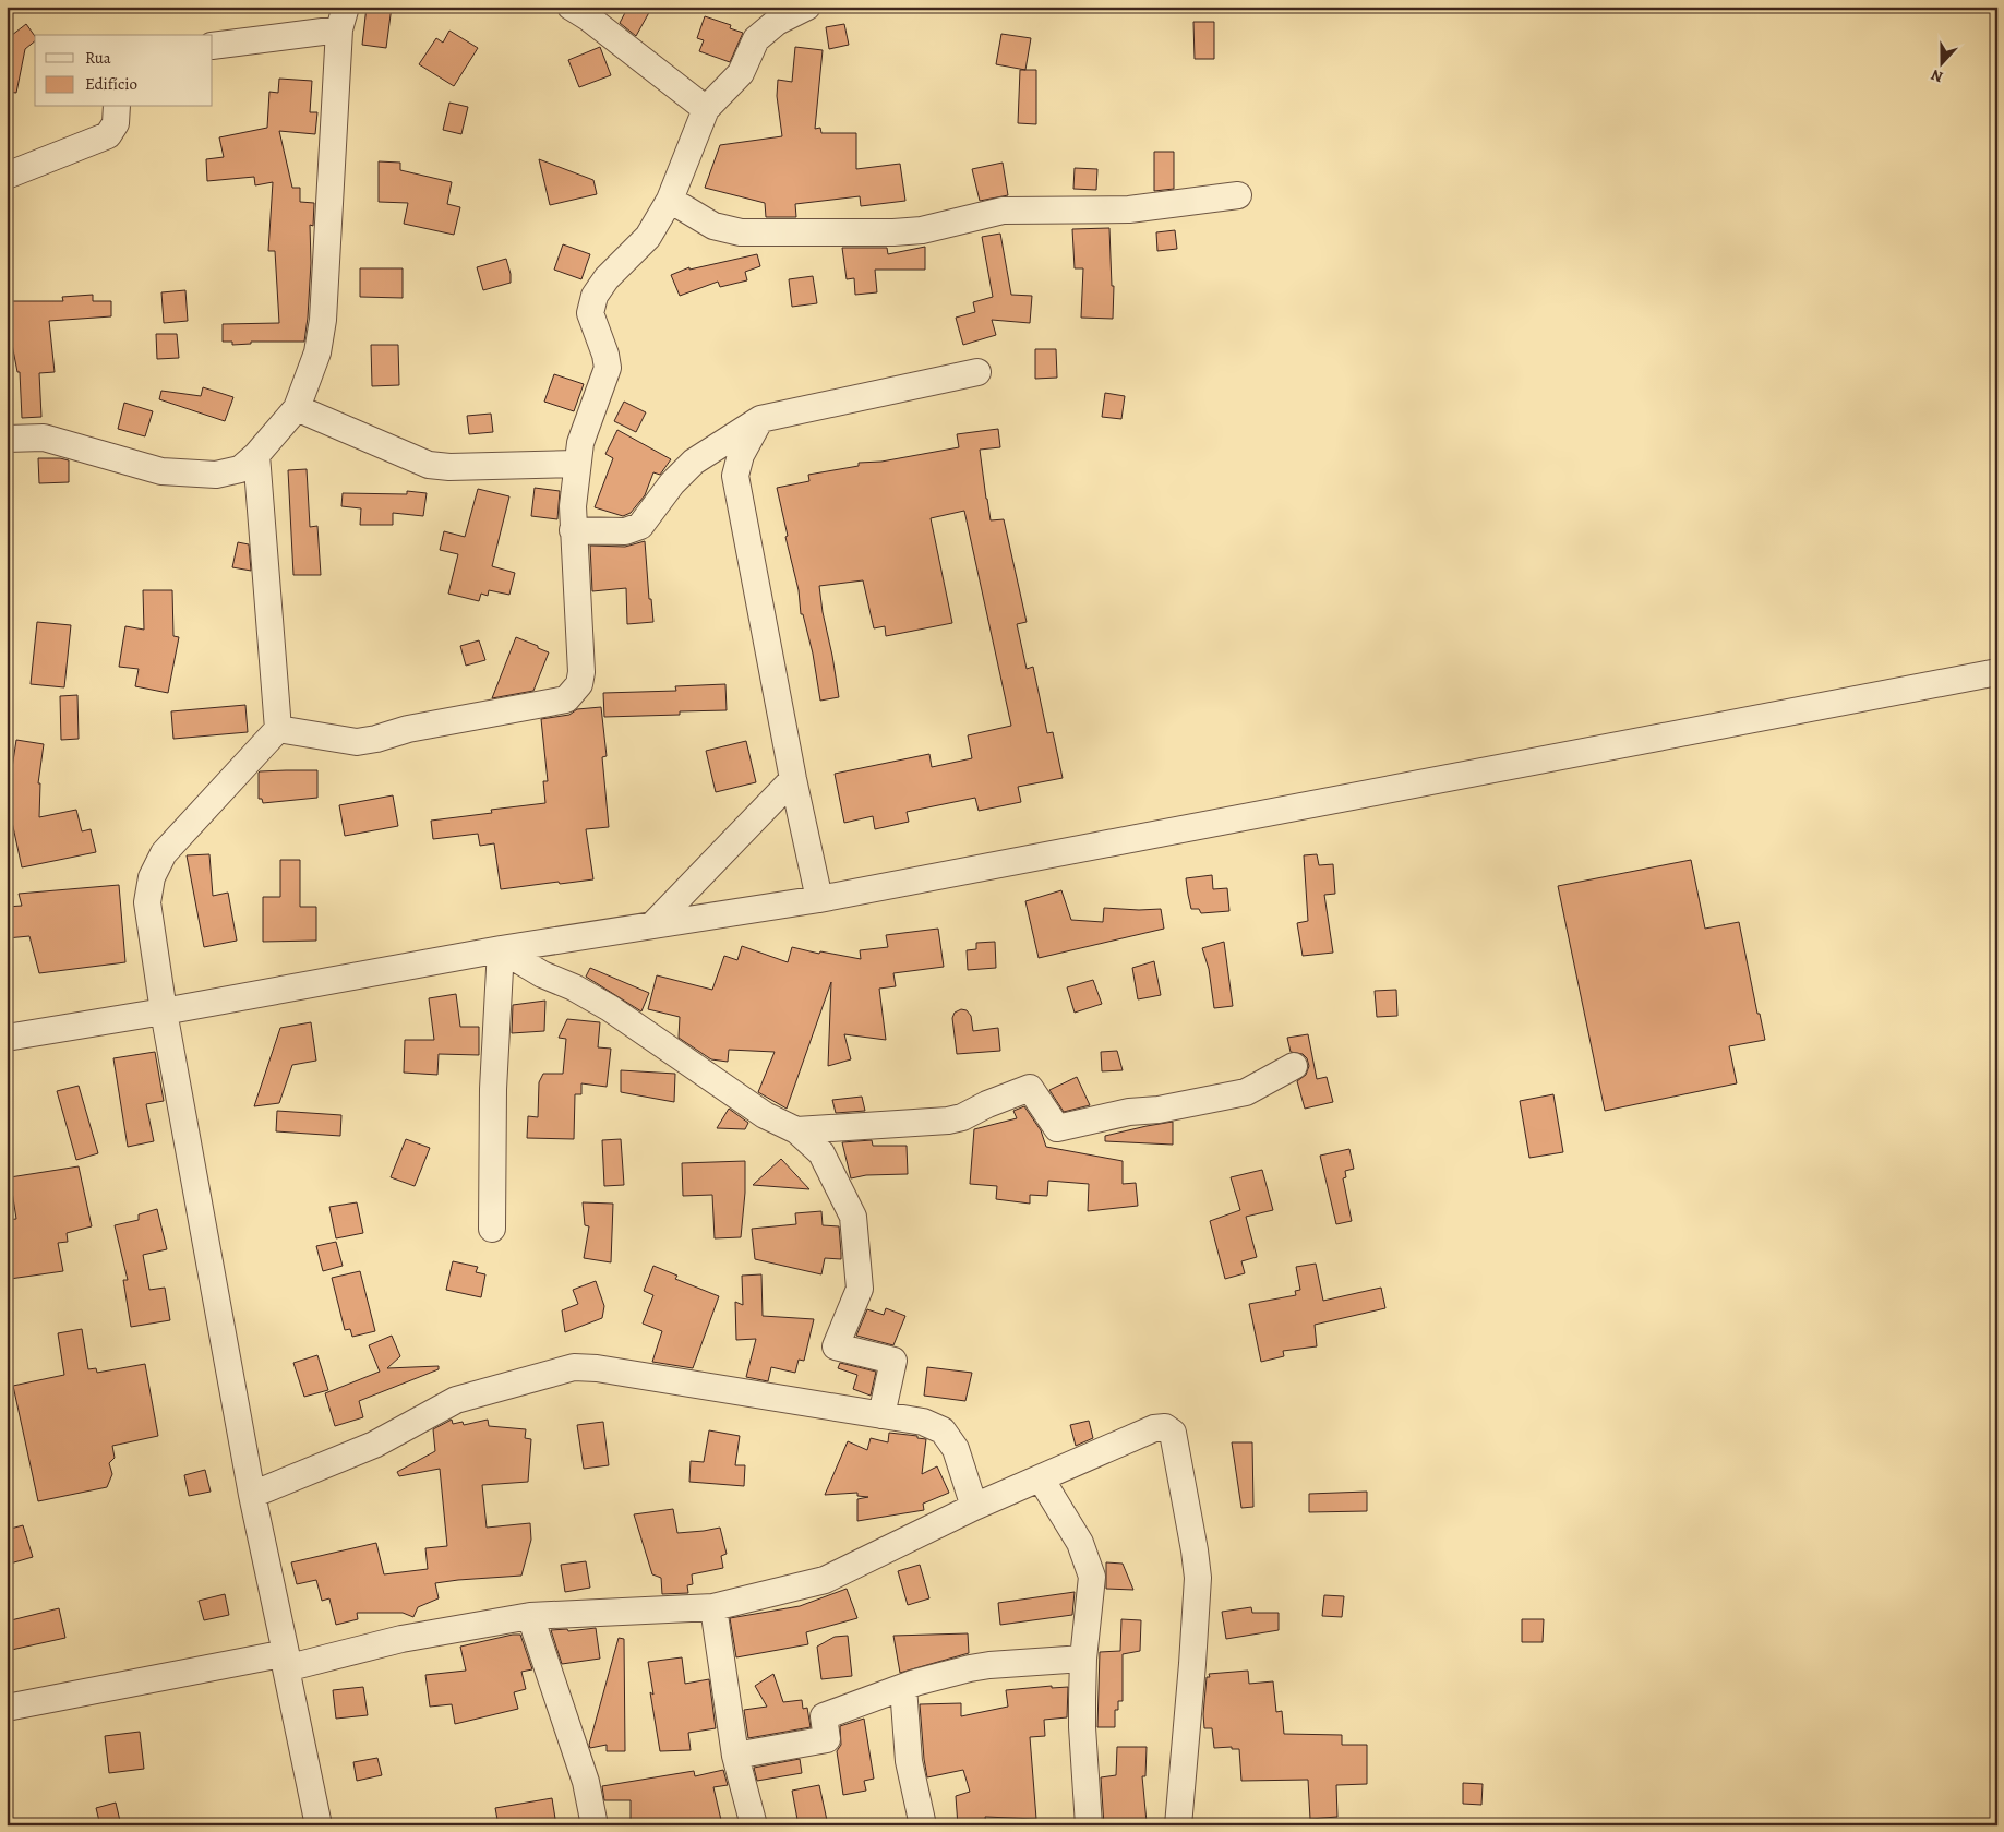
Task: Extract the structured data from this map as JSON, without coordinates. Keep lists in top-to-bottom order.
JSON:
{
  "legend": ["Rua", "Edifício"],
  "north": "bottom"
}
